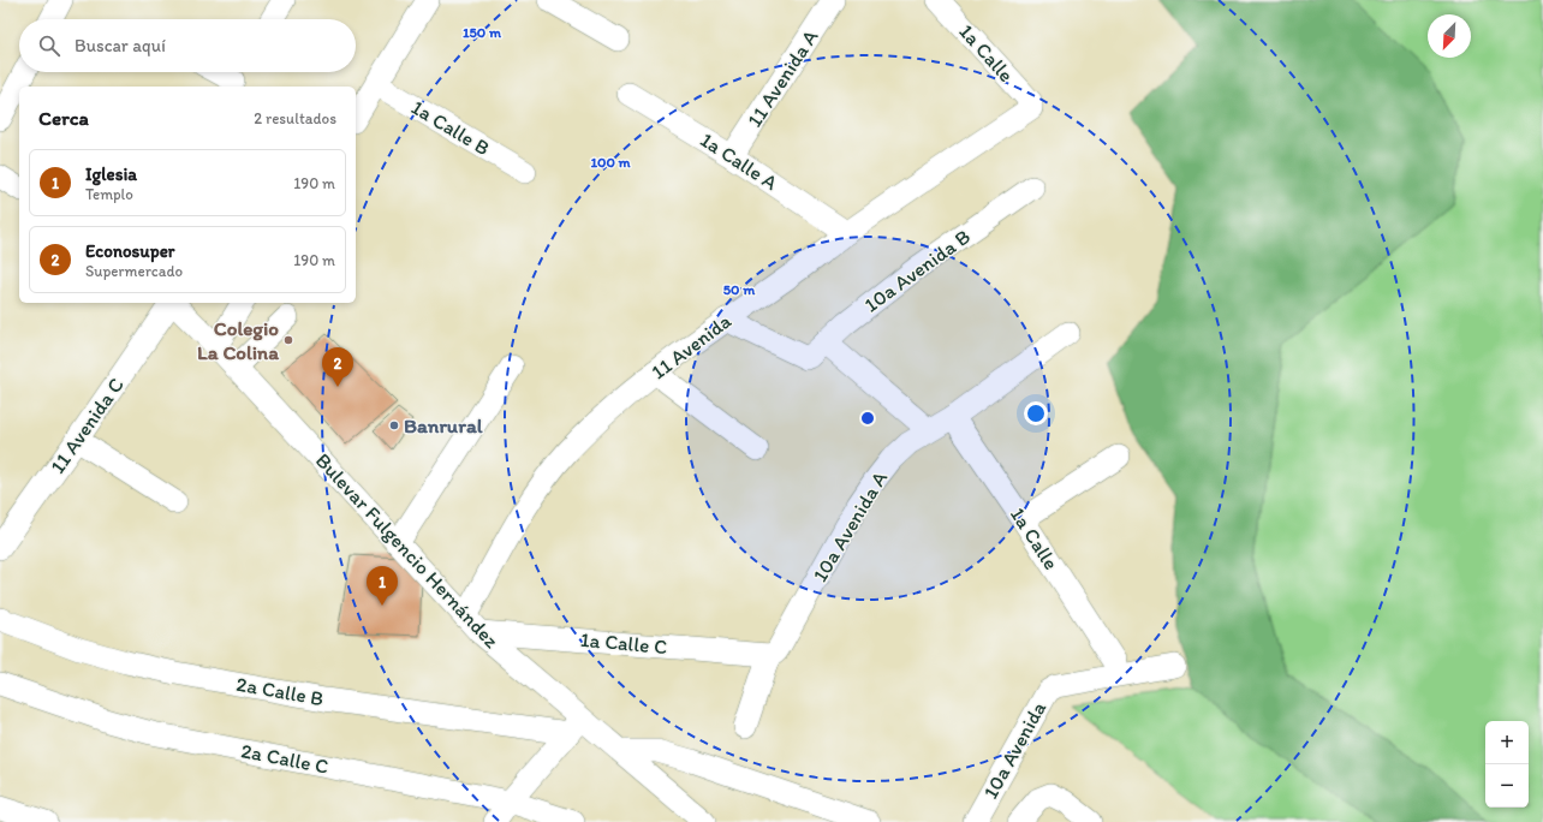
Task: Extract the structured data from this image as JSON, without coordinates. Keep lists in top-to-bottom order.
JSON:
{
  "streets": {
    "street": [
      "1a Calle",
      "11 Avenida A",
      "1a Calle B",
      "1a Calle A",
      "10a Avenida B",
      "11 Avenida",
      "11 Avenida C",
      "10a Avenida A",
      "Bulevar Fulgencio Hernández",
      "1a Calle C",
      "2a Calle B",
      "10a Avenida",
      "2a Calle C"
    ]
  },
  "crossings": [
    ["1a Calle", "11 Avenida"],
    ["1a Calle", "10a Avenida A"],
    ["11 Avenida A", "1a Calle A"],
    ["1a Calle A", "11 Avenida"],
    ["10a Avenida B", "11 Avenida"],
    ["11 Avenida", "Bulevar Fulgencio Hernández"],
    ["11 Avenida", "1a Calle C"],
    ["10a Avenida A", "1a Calle C"],
    ["Bulevar Fulgencio Hernández", "1a Calle C"],
    ["Bulevar Fulgencio Hernández", "2a Calle B"]
  ],
  "places": ["Colegio La Colina", "Banrural"],
  "north": "bottom left",
  "page": {
    "search": "Buscar aquí",
    "heading": ["Cerca", "2 resultados"],
    "list": [
      {
        "mark": "1",
        "name": "Iglesia",
        "note": "Templo",
        "value": "190 m"
      },
      {
        "mark": "2",
        "name": "Econosuper",
        "note": "Supermercado",
        "value": "190 m"
      }
    ],
    "pins": ["2", "1"],
    "map_buttons": ["+", "−"]
  },
  "rings": ["150 m", "100 m", "50 m"]
}
